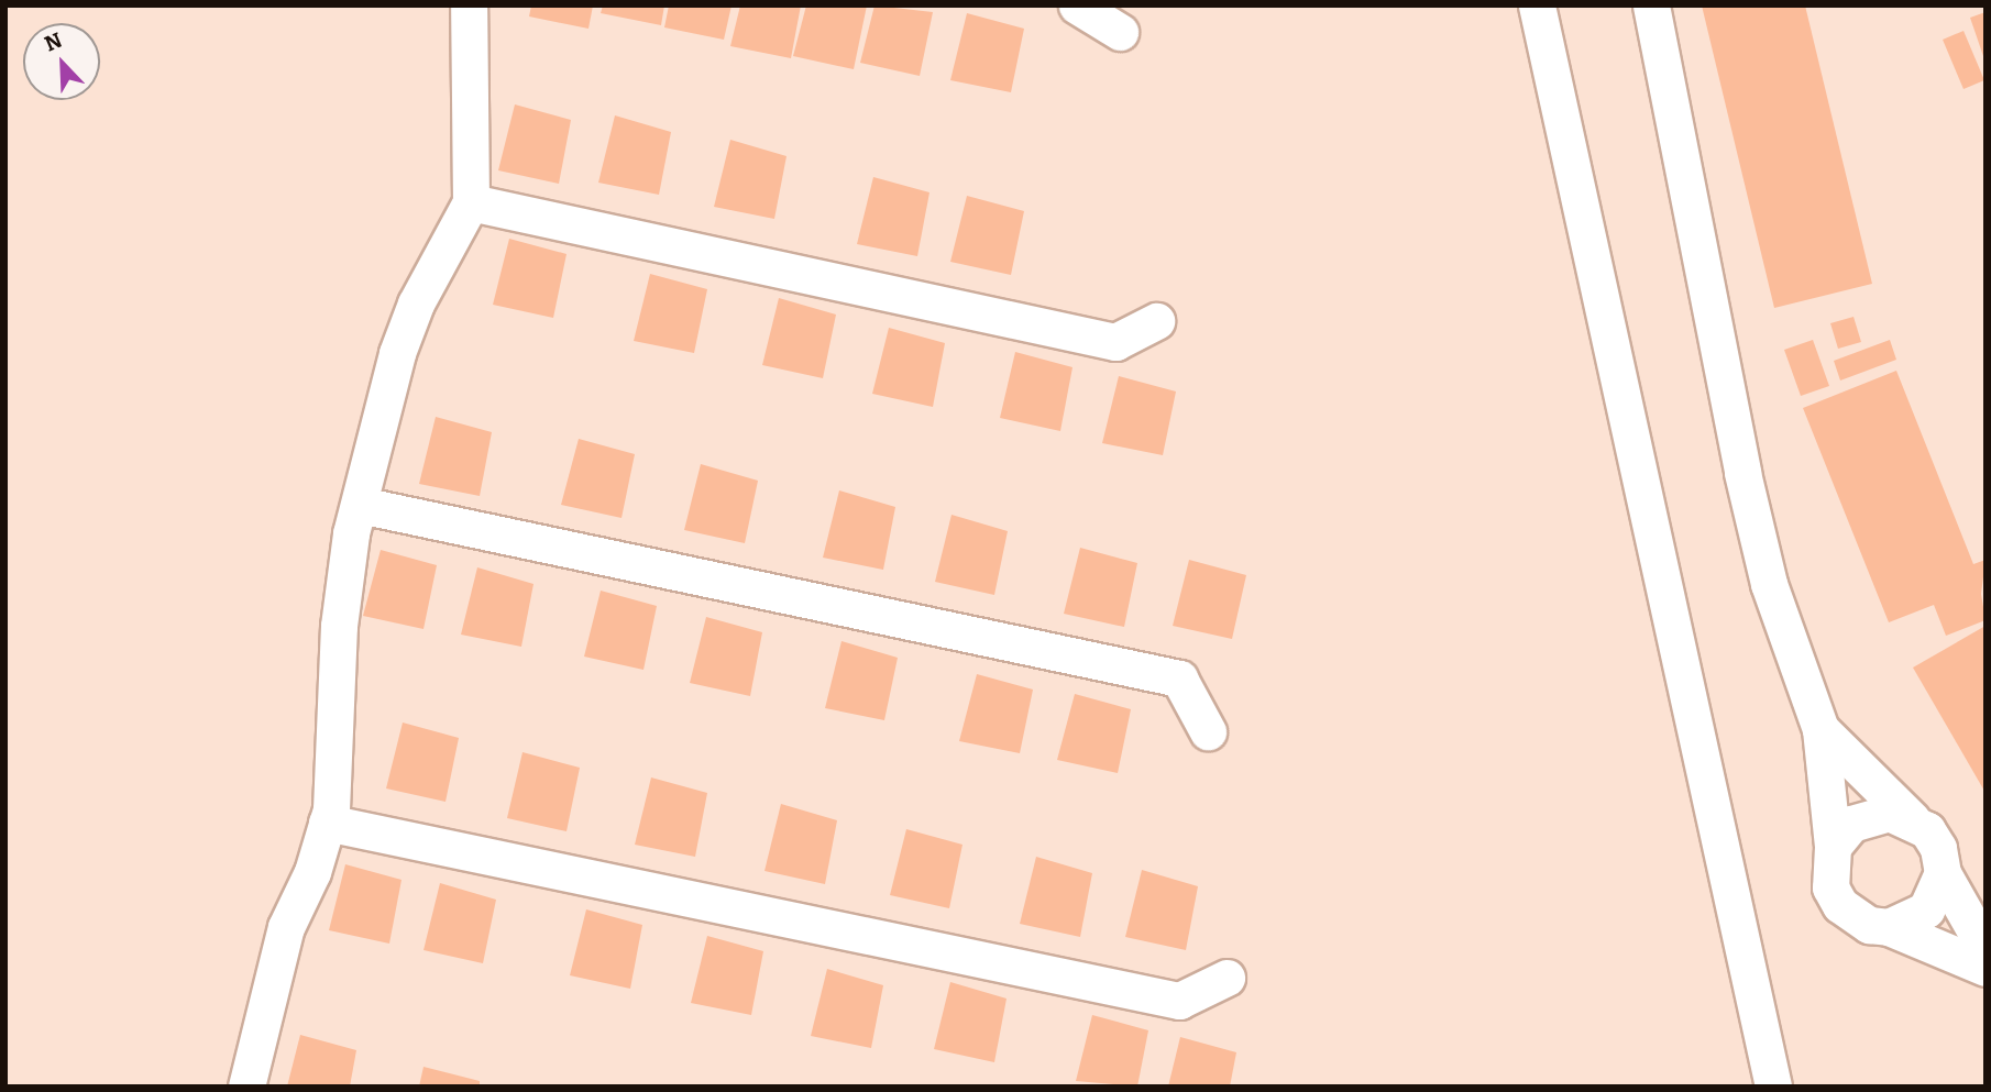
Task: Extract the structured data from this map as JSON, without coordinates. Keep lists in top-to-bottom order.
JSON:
{
  "north": "top left"
}
